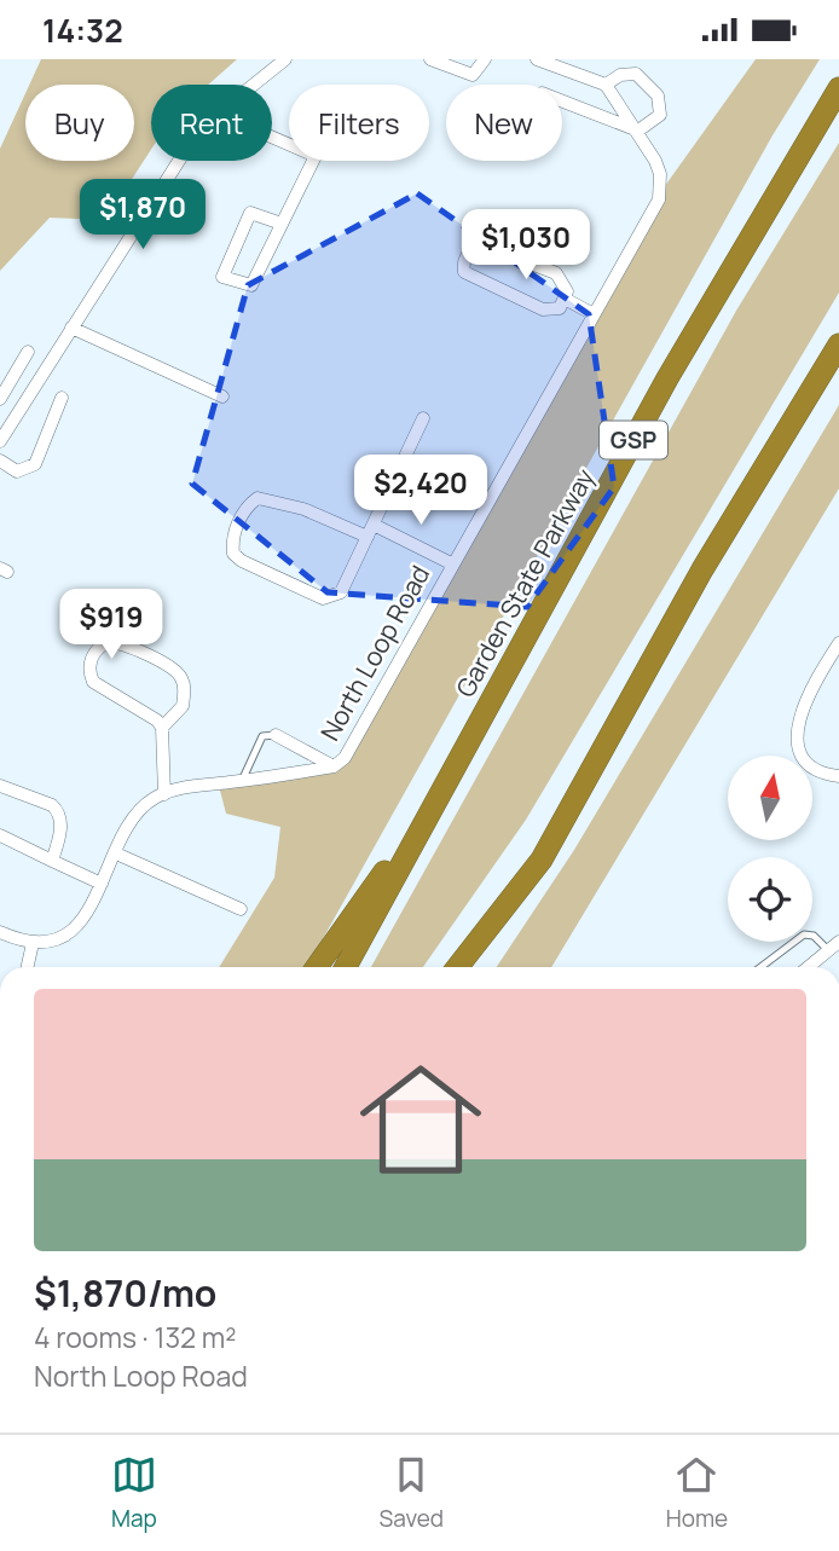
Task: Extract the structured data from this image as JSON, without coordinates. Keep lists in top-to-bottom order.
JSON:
{
  "streets": {
    "highway": ["GSP", "Garden State Parkway"],
    "street": ["North Loop Road"]
  },
  "north": "top",
  "page": {
    "status": "14:32",
    "chip": [
      "Buy",
      "Rent",
      "Filters",
      "New"
    ],
    "price": [
      "$1,870",
      "$1,030",
      "$2,420",
      "$919"
    ],
    "list": [
      {
        "name": "$1,870/mo",
        "note": "4 rooms · 132 m² · North Loop Road"
      }
    ],
    "tabs": ["Map", "Saved", "Home"]
  }
}
